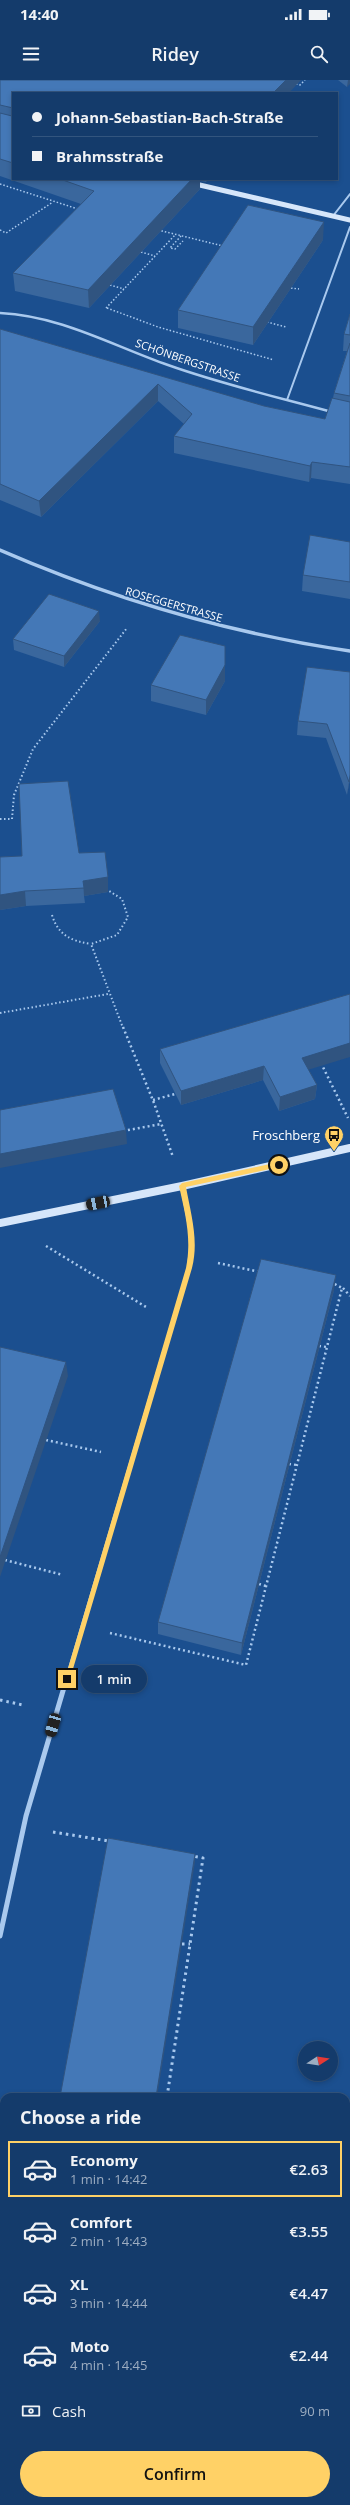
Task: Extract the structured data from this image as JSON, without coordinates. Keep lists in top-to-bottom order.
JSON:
{
  "streets": {
    "street": ["SCHÖNBERGSTRASSE", "ROSEGGERSTRASSE"]
  },
  "places": {
    "bus stop": ["Froschberg"]
  },
  "north": "right",
  "page": {
    "status": "14:40",
    "header": "Ridey",
    "banner": ["Johann-Sebastian-Bach-Straße", "Brahmsstraße"],
    "bubble": "1 min",
    "heading": "Choose a ride",
    "list": [
      {
        "name": "Economy",
        "note": "1 min · 14:42",
        "value": "€2.63"
      },
      {
        "name": "Comfort",
        "note": "2 min · 14:43",
        "value": "€3.55"
      },
      {
        "name": "XL",
        "note": "3 min · 14:44",
        "value": "€4.47"
      },
      {
        "name": "Moto",
        "note": "4 min · 14:45",
        "value": "€2.44"
      }
    ],
    "pay": ["Cash", "90 m"],
    "buttons": "Confirm"
  }
}
